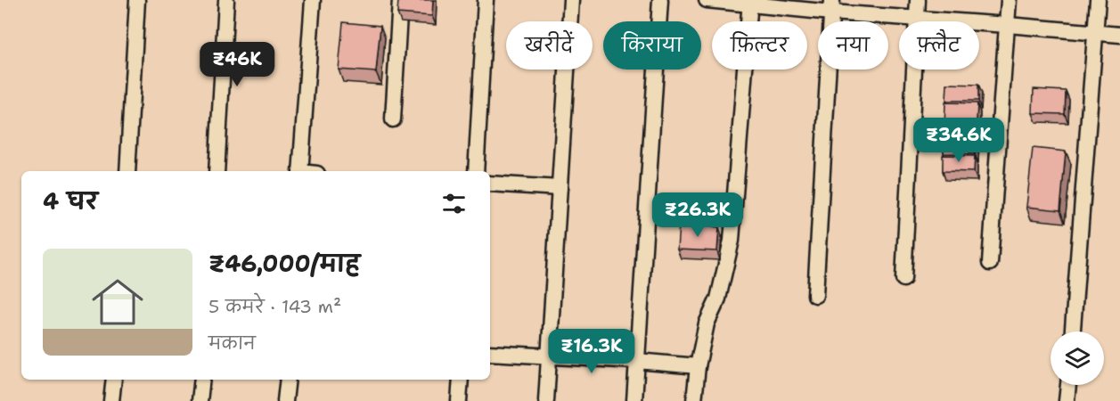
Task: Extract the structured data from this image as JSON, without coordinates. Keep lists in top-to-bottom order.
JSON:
{
  "page": {
    "chip": [
      "खरीदें",
      "किराया",
      "फ़िल्टर",
      "नया",
      "फ़्लैट"
    ],
    "price": [
      "₹46K",
      "₹34.6K",
      "₹26.3K",
      "₹16.3K"
    ],
    "heading": "4 घर",
    "list": [
      {
        "name": "₹46,000/माह",
        "note": "5 कमरे · 143 m² · मकान"
      }
    ]
  }
}
